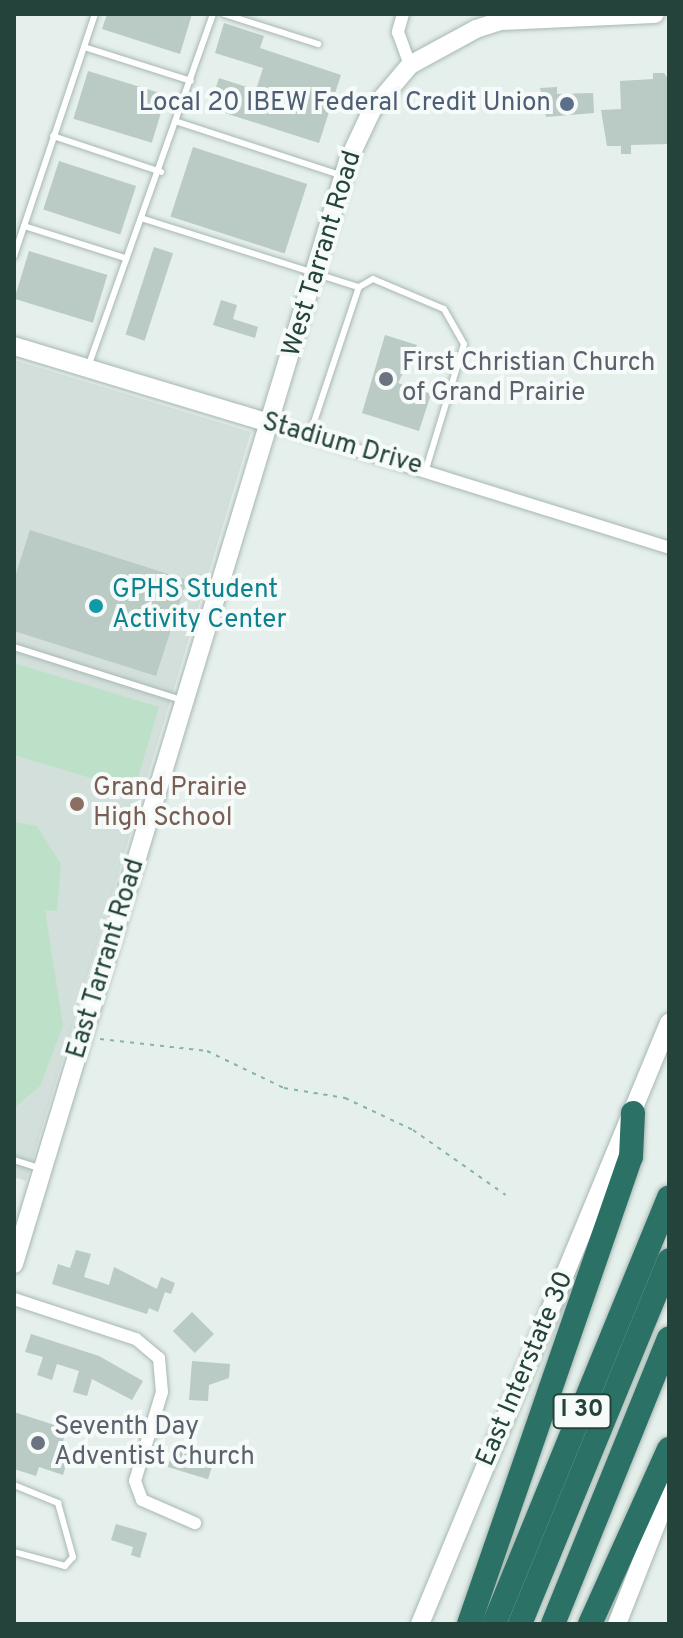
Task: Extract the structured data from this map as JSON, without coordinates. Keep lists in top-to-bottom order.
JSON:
{
  "streets": {
    "highway": ["I 30"],
    "street": [
      "West Tarrant Road",
      "Stadium Drive",
      "East Tarrant Road",
      "East Interstate 30"
    ]
  },
  "crossings": [
    ["West Tarrant Road", "Stadium Drive"],
    ["West Tarrant Road", "East Tarrant Road"],
    ["Stadium Drive", "East Tarrant Road"]
  ],
  "places": [
    "Local 20 IBEW Federal Credit Union",
    "First Christian Church of Grand Prairie",
    "GPHS Student Activity Center",
    "Grand Prairie High School",
    "Seventh Day Adventist Church"
  ]
}
